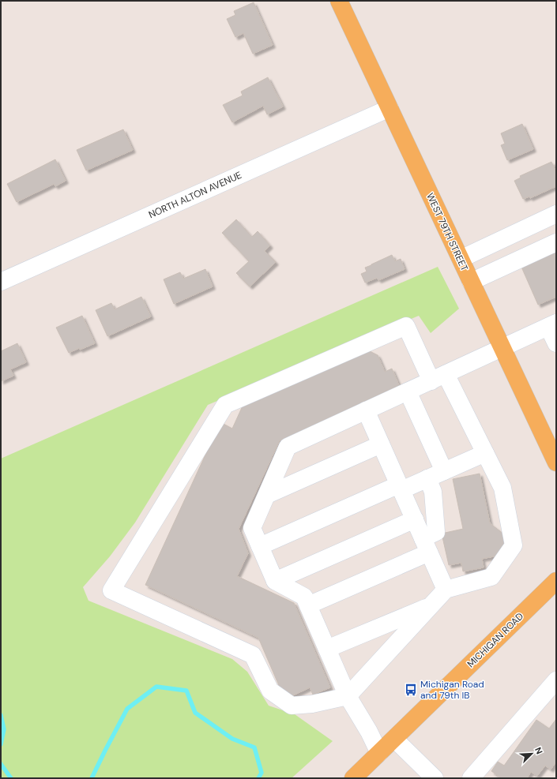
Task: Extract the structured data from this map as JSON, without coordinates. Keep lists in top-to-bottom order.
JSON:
{
  "streets": {
    "main road": ["WEST 79TH STREET", "MICHIGAN ROAD"],
    "street": ["NORTH ALTON AVENUE"]
  },
  "crossings": [
    ["NORTH ALTON AVENUE", "WEST 79TH STREET"]
  ],
  "places": {
    "bus stop": ["Michigan Road and 79th IB"]
  },
  "north": "top right"
}
